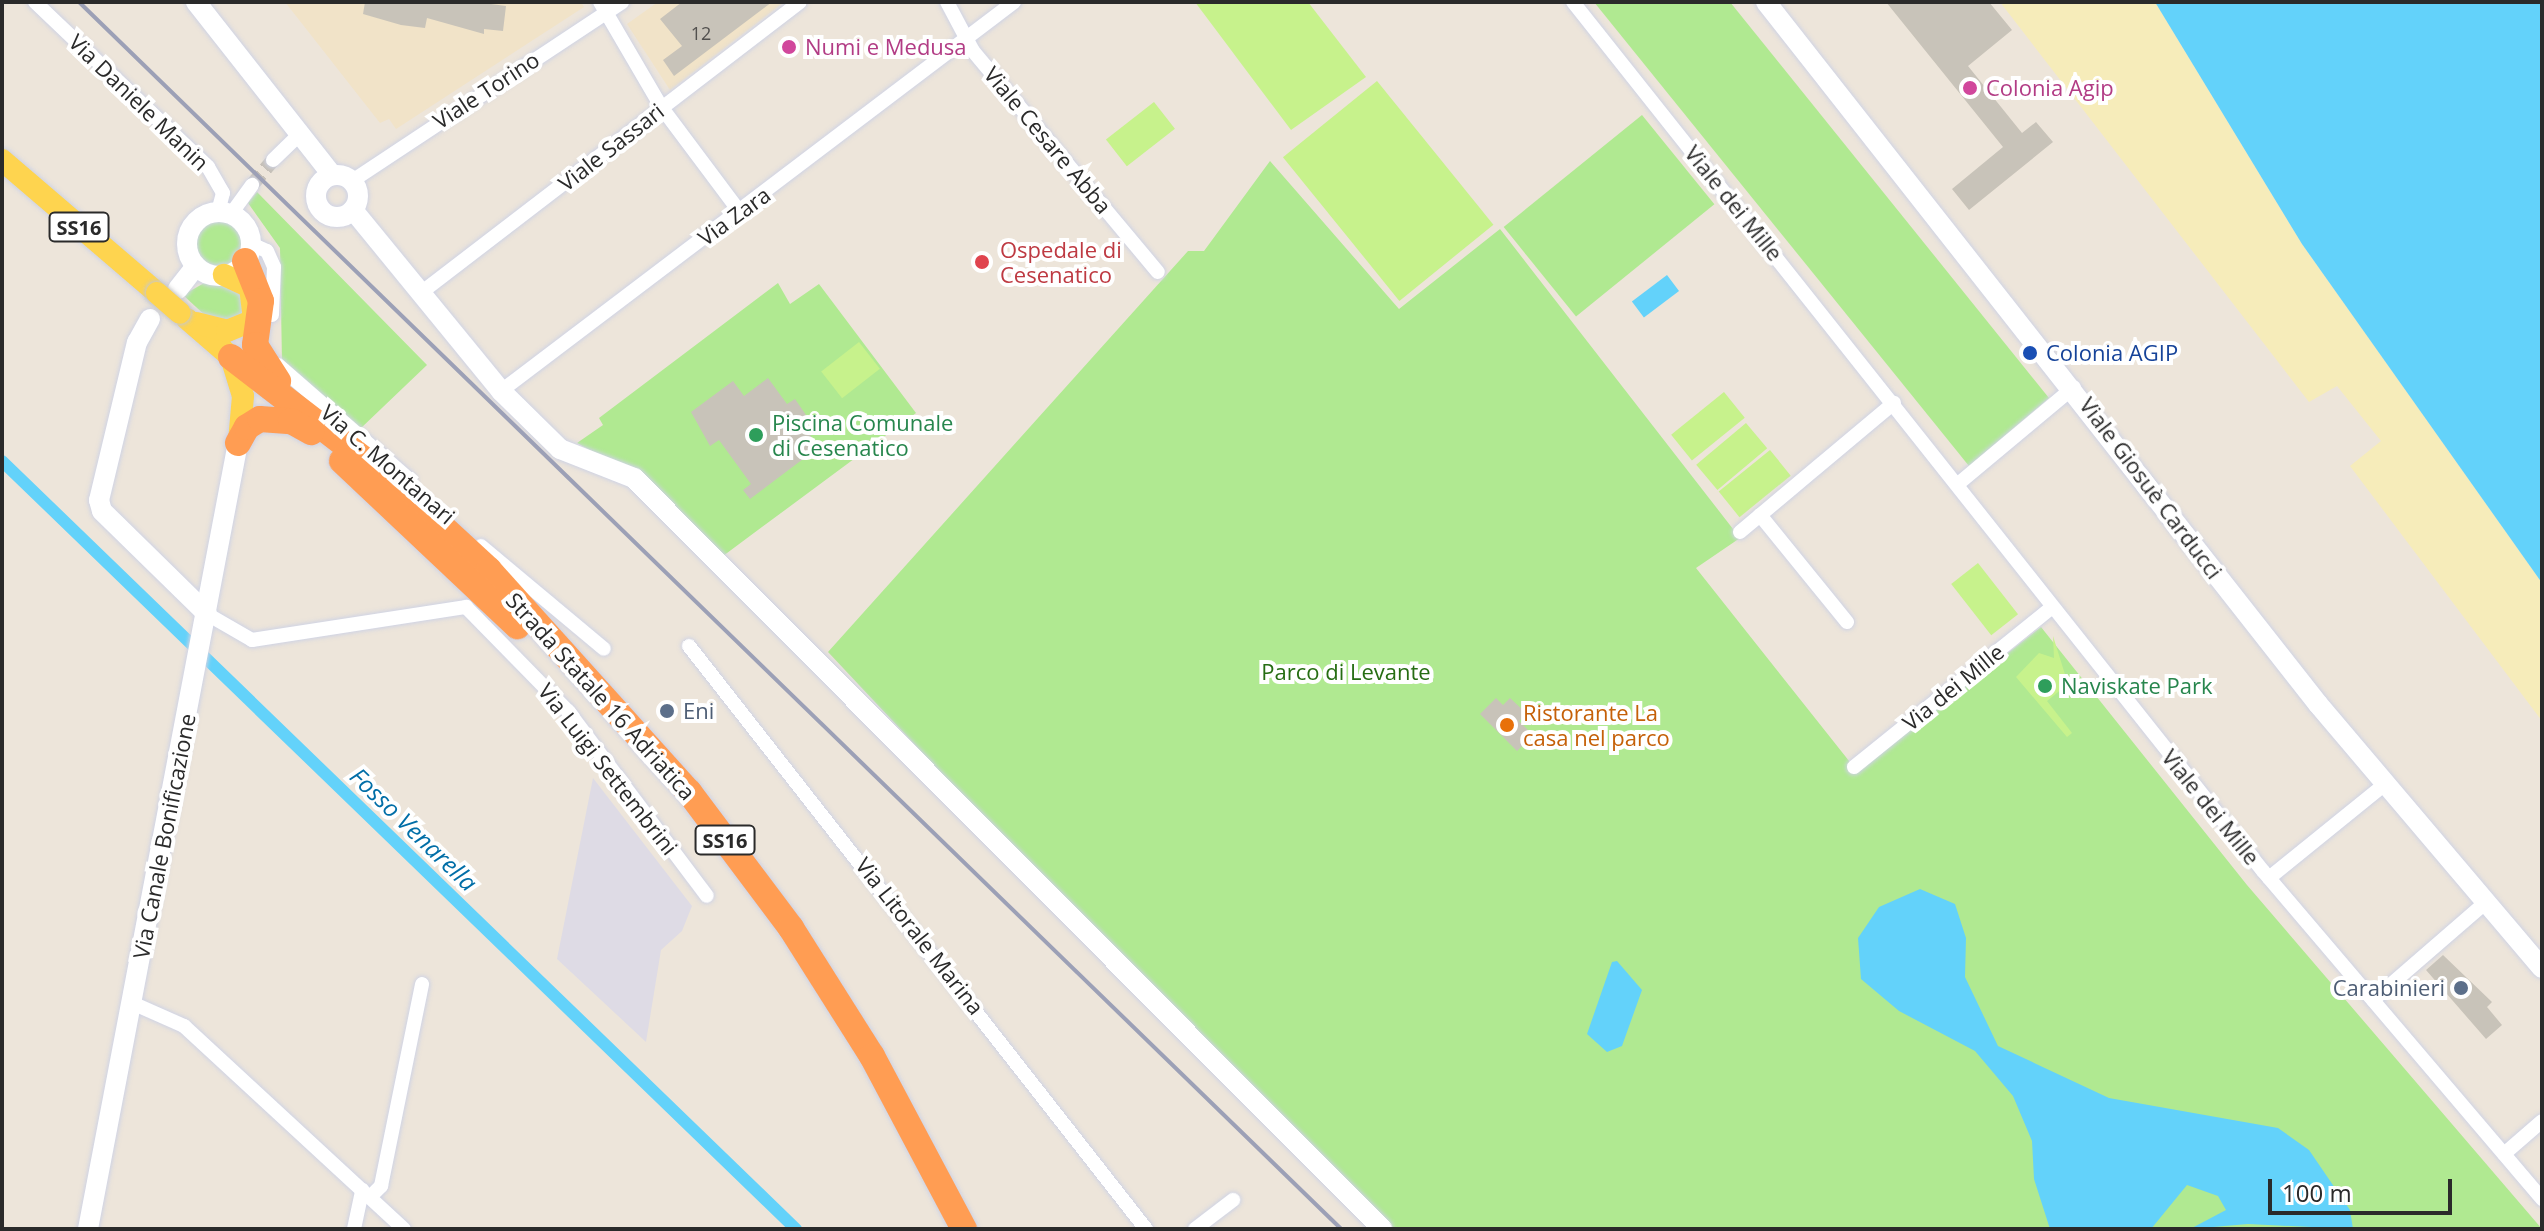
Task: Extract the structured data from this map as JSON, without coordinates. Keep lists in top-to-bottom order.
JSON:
{
  "streets": {
    "highway": ["SS16", "Strada Statale 16 Adriatica"],
    "street": [
      "Viale Torino",
      "Via Daniele Manin",
      "Viale Cesare Abba",
      "Viale Sassari",
      "Viale dei Mille",
      "Via Zara",
      "Via C. Montanari",
      "Viale Giosuè Carducci",
      "Via dei Mille",
      "Via Luigi Settembrini",
      "Via Canale Bonificazione",
      "Via Litorale Marina"
    ]
  },
  "crossings": [
    ["Via Daniele Manin", "Via C. Montanari"],
    ["Viale Cesare Abba", "Via Zara"],
    ["Viale dei Mille", "Via dei Mille"],
    ["Via Luigi Settembrini", "Via Canale Bonificazione"]
  ],
  "water": ["Fosso Venarella"],
  "parks": ["Parco di Levante"],
  "places": [
    "Numi e Medusa",
    "Colonia Agip",
    "Ospedale di Cesenatico",
    "Colonia AGIP",
    "Piscina Comunale di Cesenatico",
    "Naviskate Park",
    "Eni",
    "Ristorante La casa nel parco",
    "Carabinieri"
  ],
  "house_numbers": ["12"],
  "scale_bar": "100 m"
}
